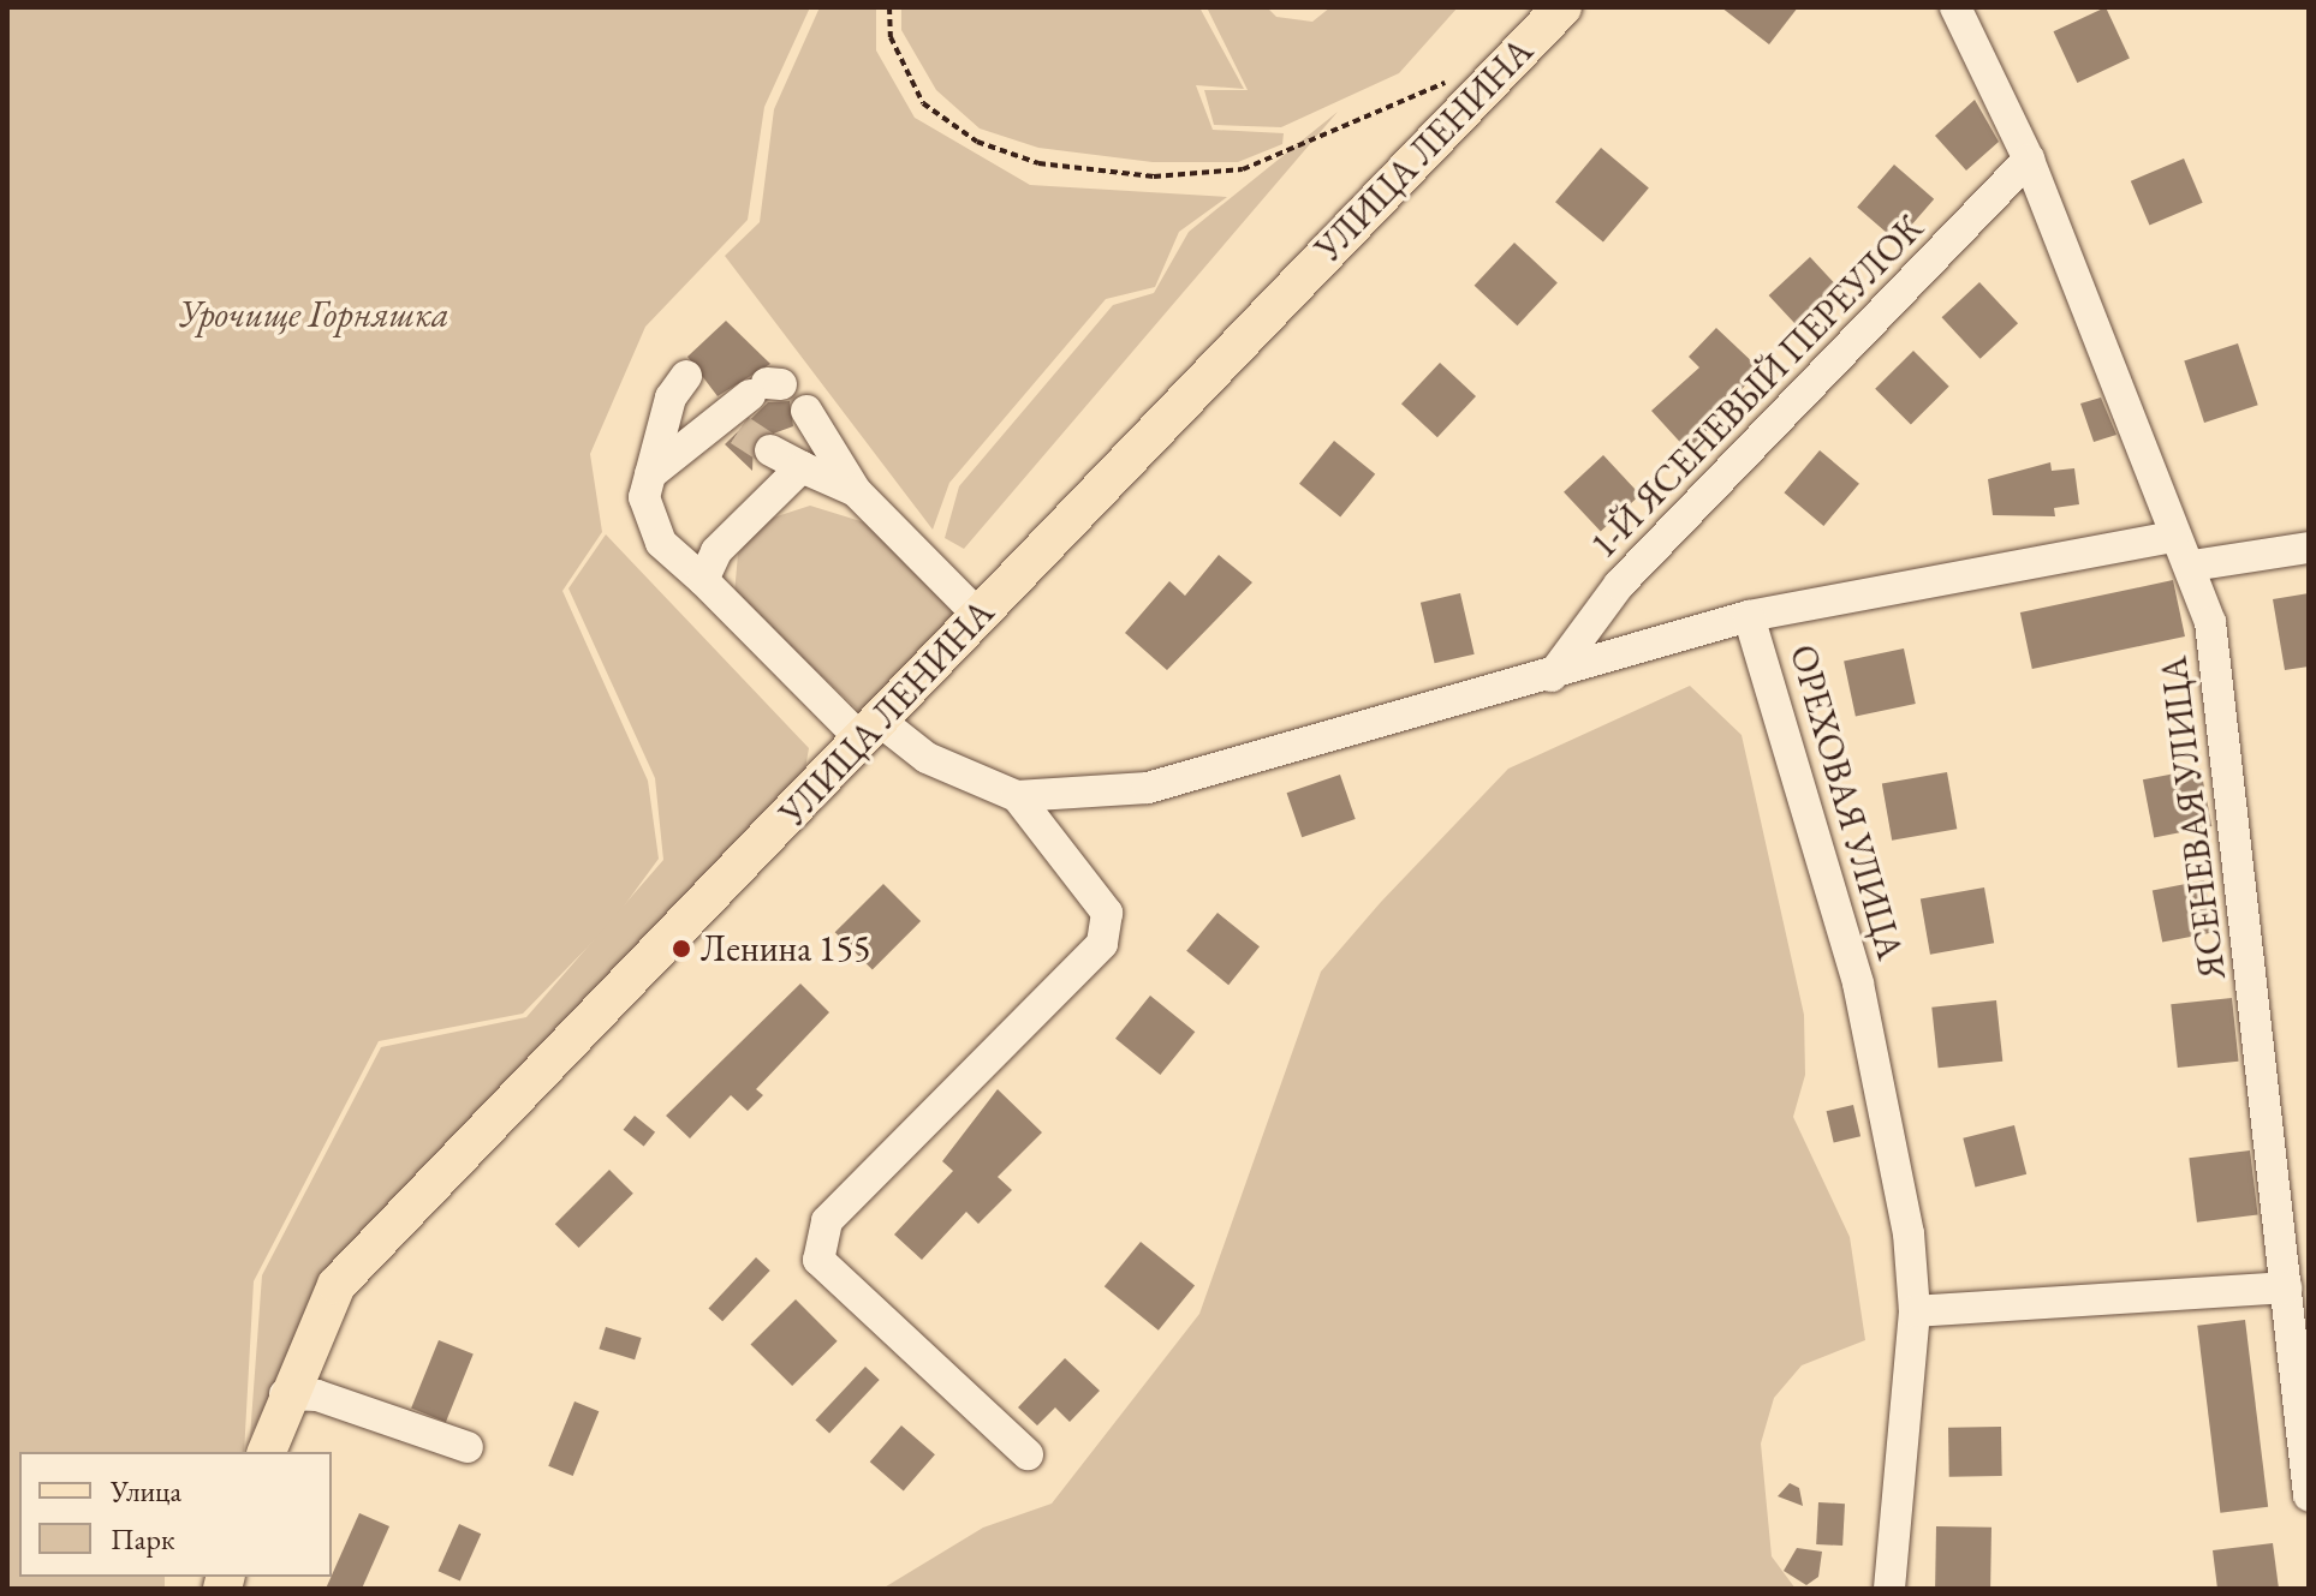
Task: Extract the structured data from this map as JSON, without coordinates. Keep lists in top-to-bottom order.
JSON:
{
  "streets": {
    "main road": ["УЛИЦА ЛЕНИНА"],
    "street": ["1-Й ЯСЕНЕВЫЙ ПЕРЕУЛОК", "ОРЕХОВАЯ УЛИЦА", "ЯСЕНЕВАЯ УЛИЦА"]
  },
  "crossings": [
    ["1-Й ЯСЕНЕВЫЙ ПЕРЕУЛОК", "ОРЕХОВАЯ УЛИЦА"],
    ["1-Й ЯСЕНЕВЫЙ ПЕРЕУЛОК", "ЯСЕНЕВАЯ УЛИЦА"]
  ],
  "parks": ["Урочище Горняшка"],
  "places": ["Ленина 155"],
  "legend": ["Улица", "Парк"]
}
